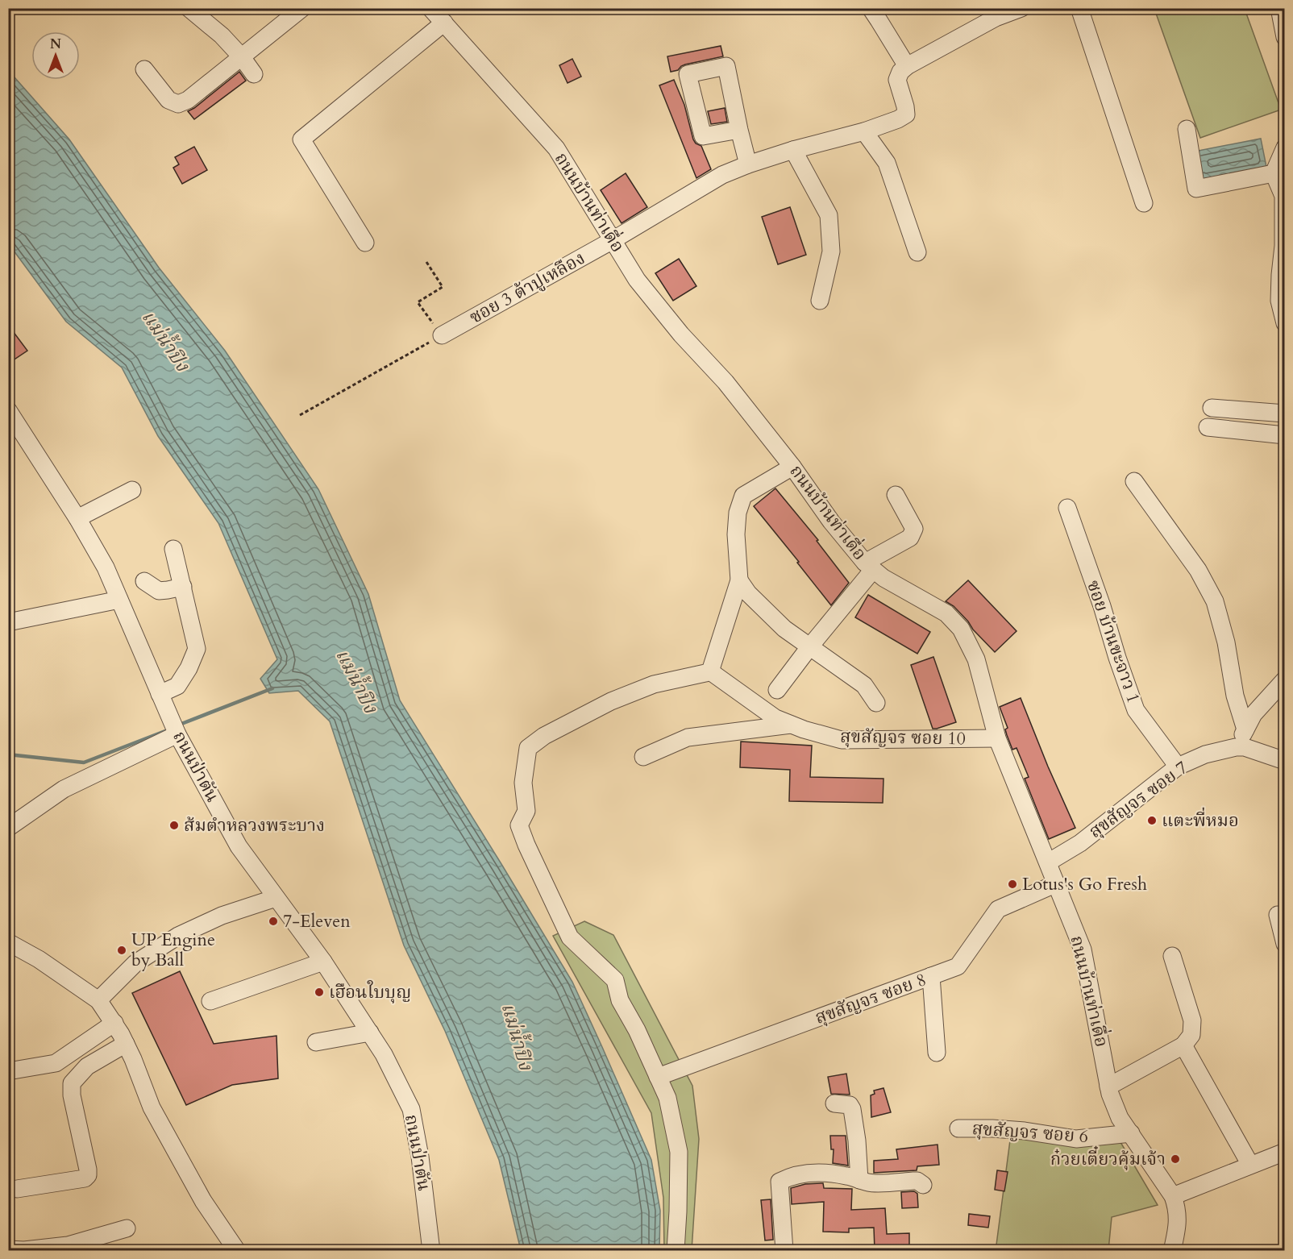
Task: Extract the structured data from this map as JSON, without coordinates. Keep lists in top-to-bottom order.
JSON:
{
  "streets": {
    "street": [
      "ถนนบ้านท่าเดื่อ",
      "ซอย 3 ต้าปูเหลือง",
      "ซอย บ้านขะจาว 1",
      "สุขสัญจร ซอย 10",
      "ถนนป่าตัน",
      "สุขสัญจร ซอย 7",
      "สุขสัญจร ซอย 8",
      "สุขสัญจร ซอย 6"
    ]
  },
  "crossings": [
    ["ถนนบ้านท่าเดื่อ", "ซอย 3 ต้าปูเหลือง"],
    ["ถนนบ้านท่าเดื่อ", "สุขสัญจร ซอย 10"],
    ["ถนนบ้านท่าเดื่อ", "สุขสัญจร ซอย 7"],
    ["ถนนบ้านท่าเดื่อ", "สุขสัญจร ซอย 8"],
    ["ถนนบ้านท่าเดื่อ", "สุขสัญจร ซอย 6"],
    ["ซอย บ้านขะจาว 1", "สุขสัญจร ซอย 7"]
  ],
  "water": ["แม่น้ำปิง"],
  "places": [
    "แตะพี่หมอ",
    "ส้มตำหลวงพระบาง",
    "Lotus's Go Fresh",
    "7-Eleven",
    "UP Engine by Ball",
    "เฮือนใบบุญ",
    "ก๋วยเตี๋ยวคุ้มเจ้า"
  ],
  "north": "top"
}
